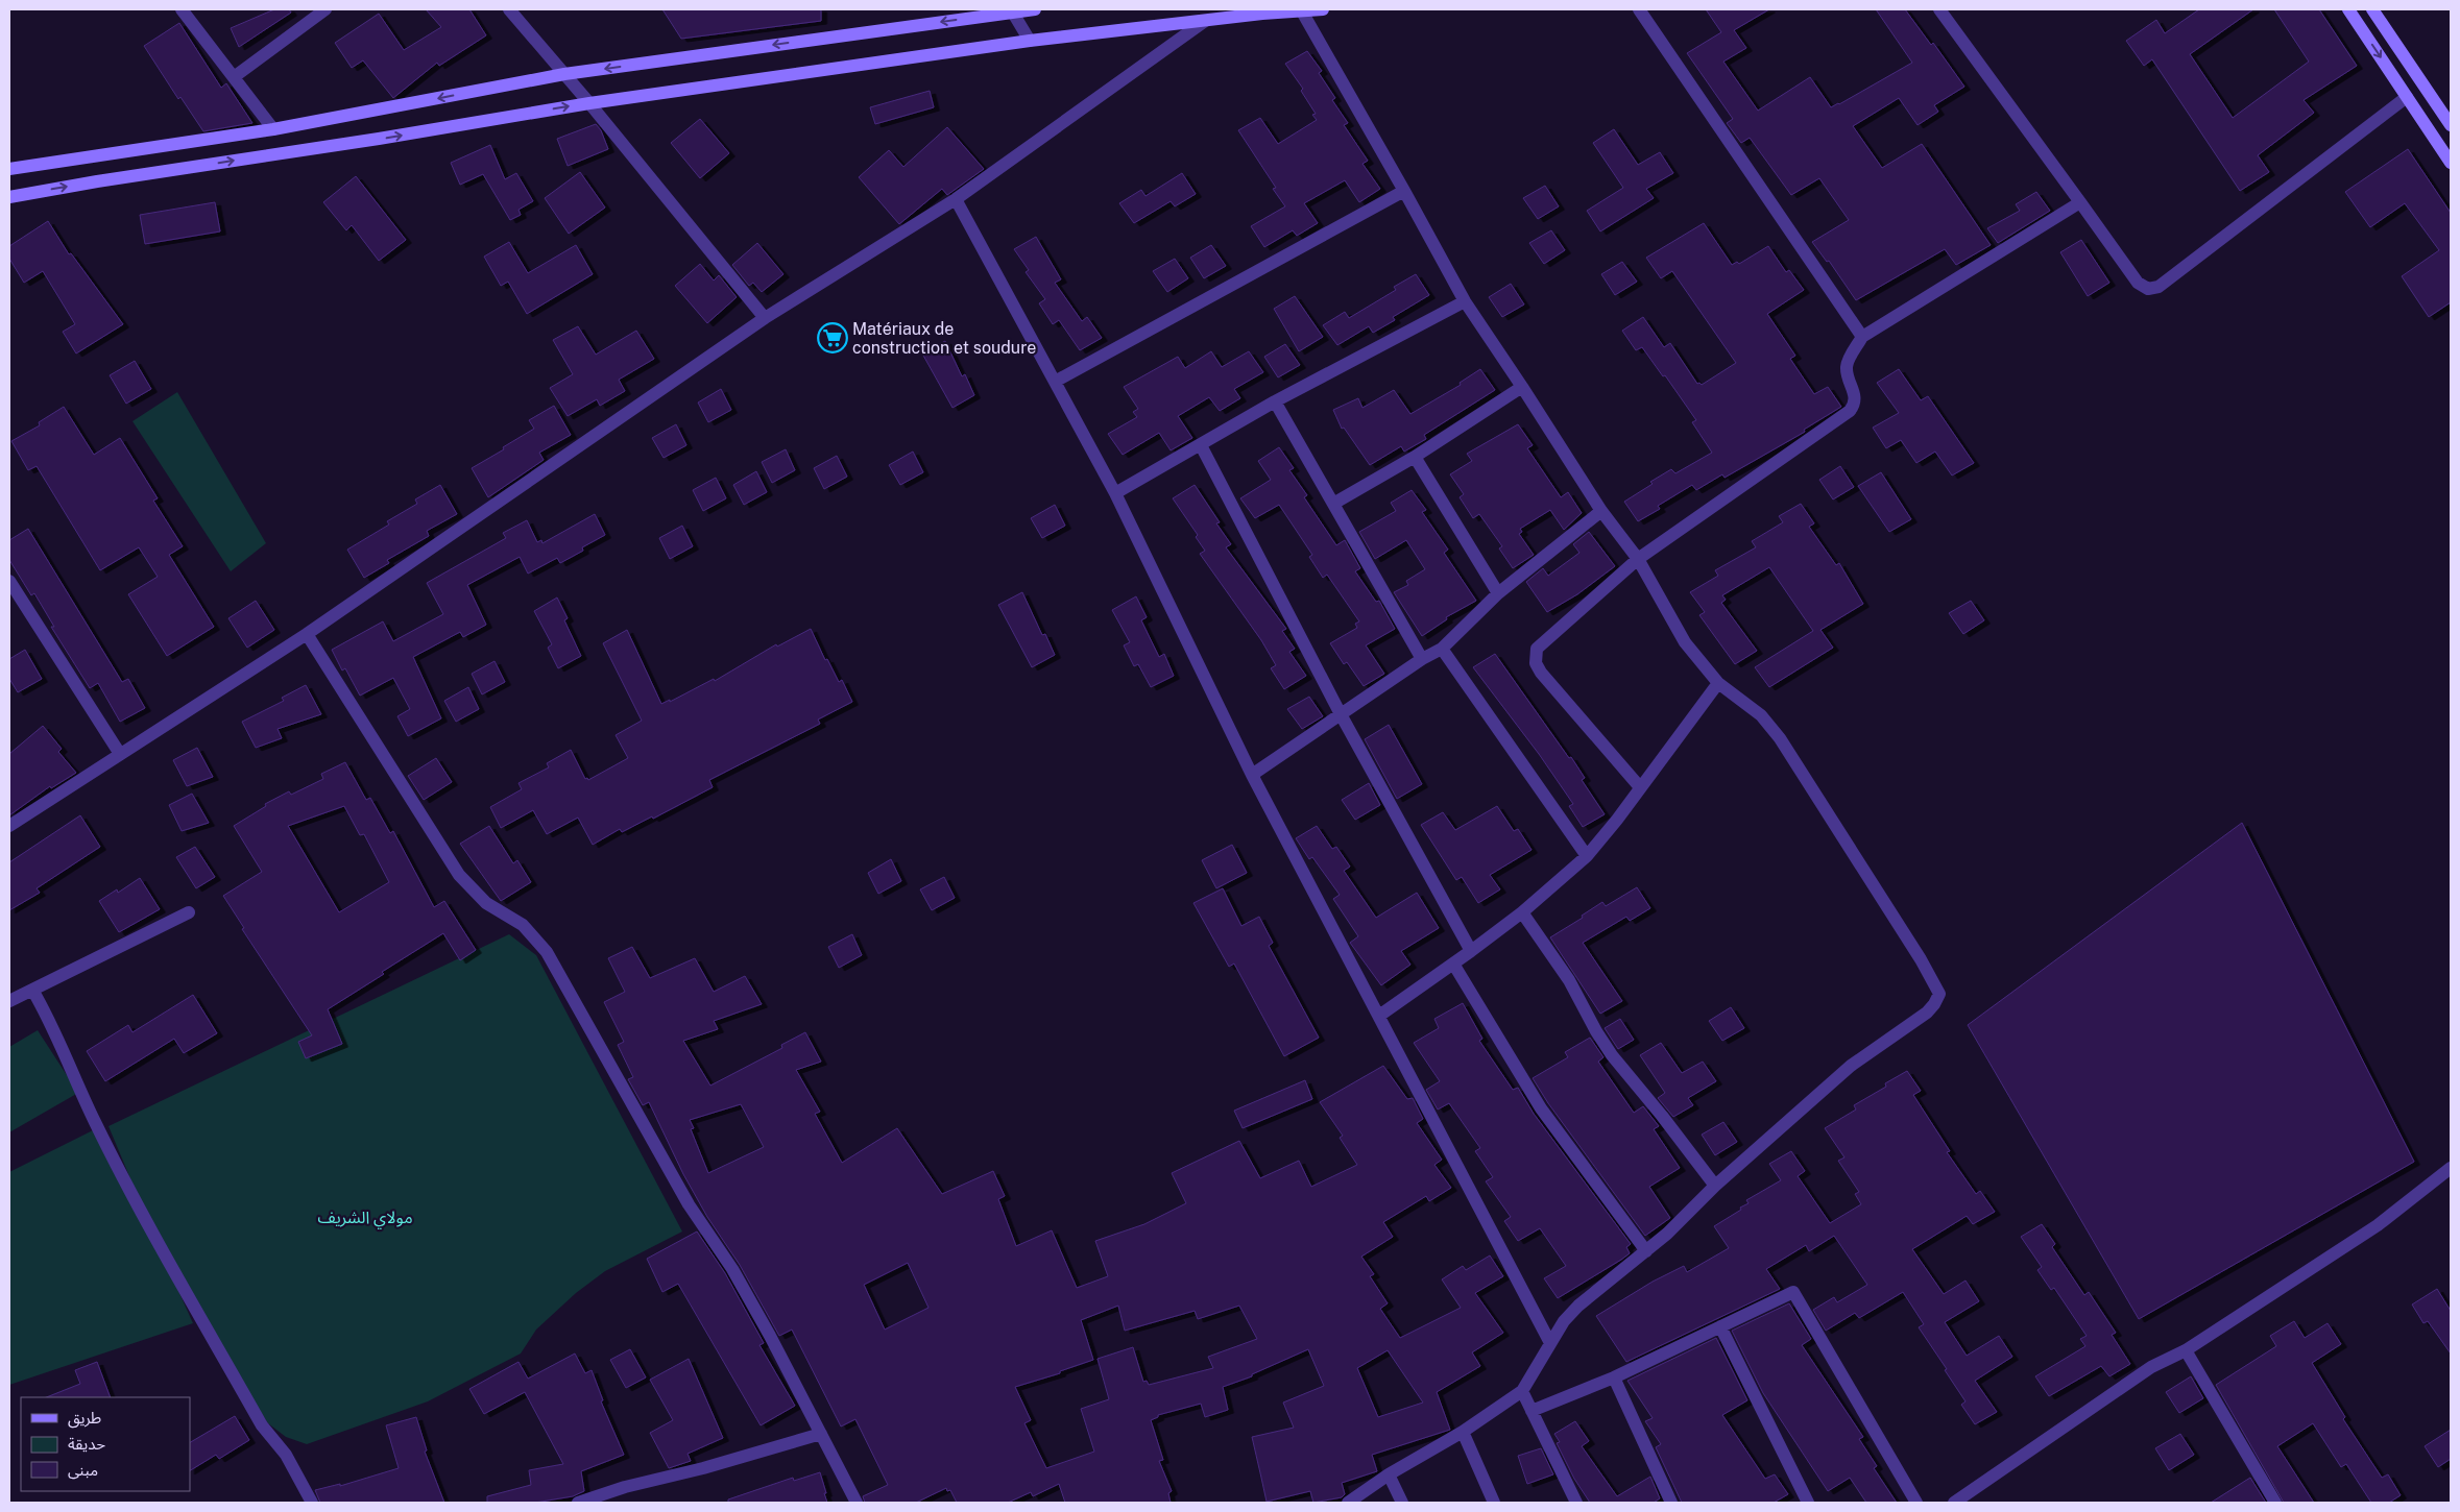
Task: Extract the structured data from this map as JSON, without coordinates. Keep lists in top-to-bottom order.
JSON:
{
  "parks": ["مولاي الشريف"],
  "places": {
    "supermarket": ["Matériaux de construction et soudure"]
  },
  "legend": ["طريق", "حديقة", "مبنى"]
}
